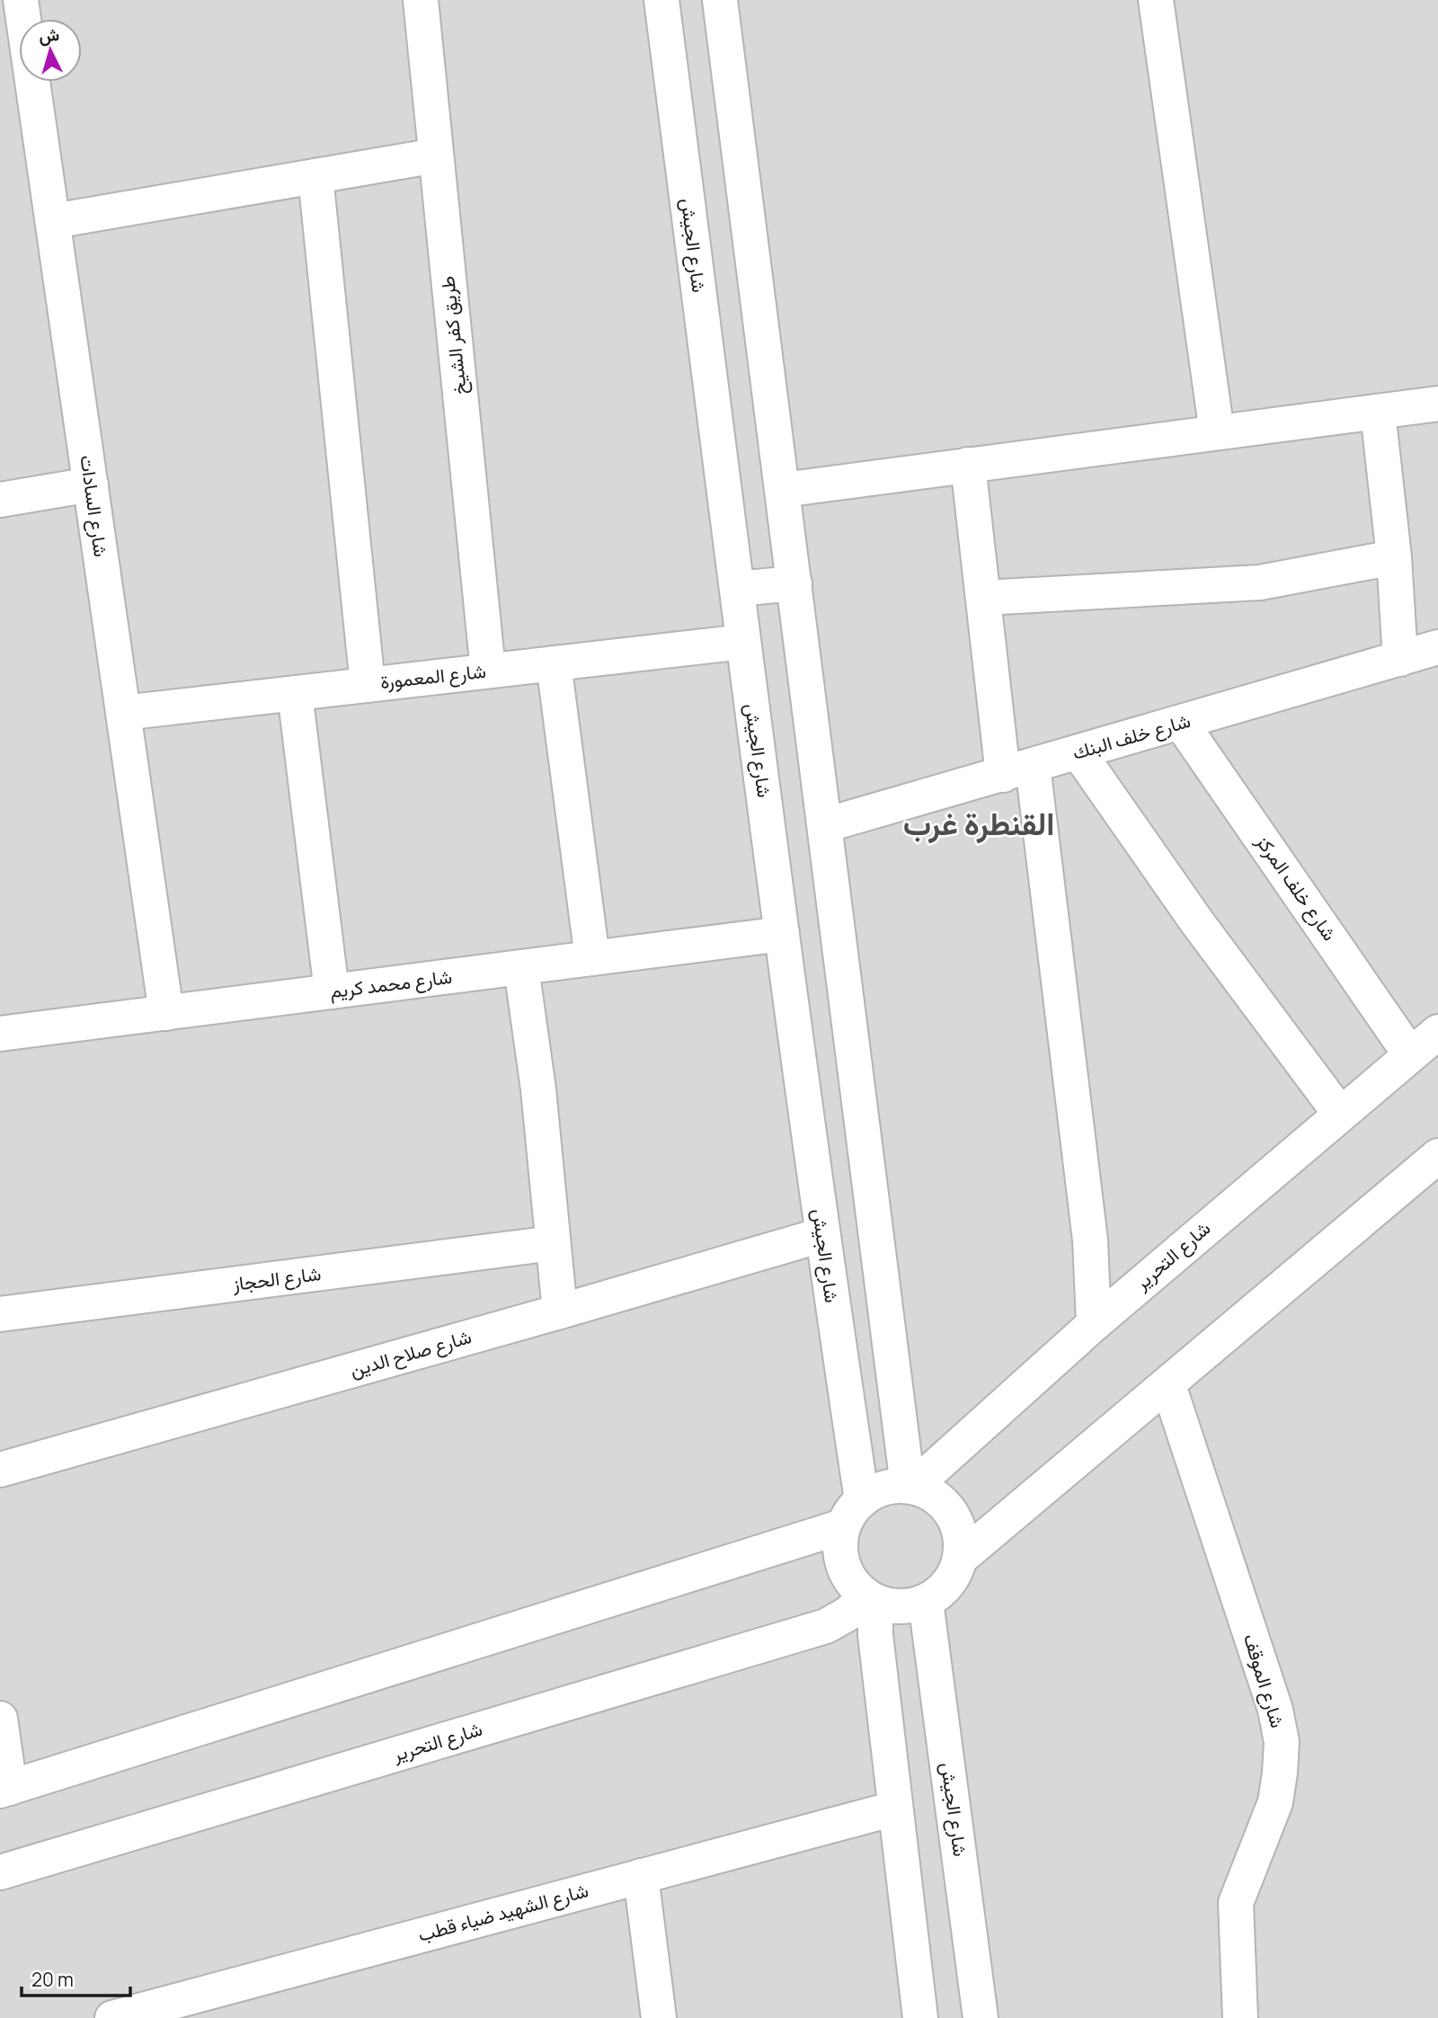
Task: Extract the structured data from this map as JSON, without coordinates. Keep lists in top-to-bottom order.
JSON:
{
  "streets": {
    "street": [
      "شارع الجيش",
      "طريق كفر الشيخ",
      "شارع السادات",
      "شارع المعمورة",
      "شارع خلف البنك",
      "شارع خلف المركز",
      "شارع محمد كريم",
      "شارع التحرير",
      "شارع الحجاز",
      "شارع صلاح الدين",
      "شارع الموقف",
      "شارع الشهيد ضياء قطب"
    ]
  },
  "crossings": [
    ["شارع الجيش", "شارع المعمورة"],
    ["شارع الجيش", "شارع محمد كريم"],
    ["شارع الجيش", "شارع التحرير"],
    ["شارع الجيش", "شارع صلاح الدين"],
    ["طريق كفر الشيخ", "شارع المعمورة"],
    ["شارع السادات", "شارع المعمورة"],
    ["شارع السادات", "شارع محمد كريم"],
    ["شارع خلف البنك", "شارع خلف المركز"],
    ["شارع خلف المركز", "شارع التحرير"]
  ],
  "districts": ["القنطرة غرب"],
  "scale_bar": "20 m",
  "north": "top"
}
